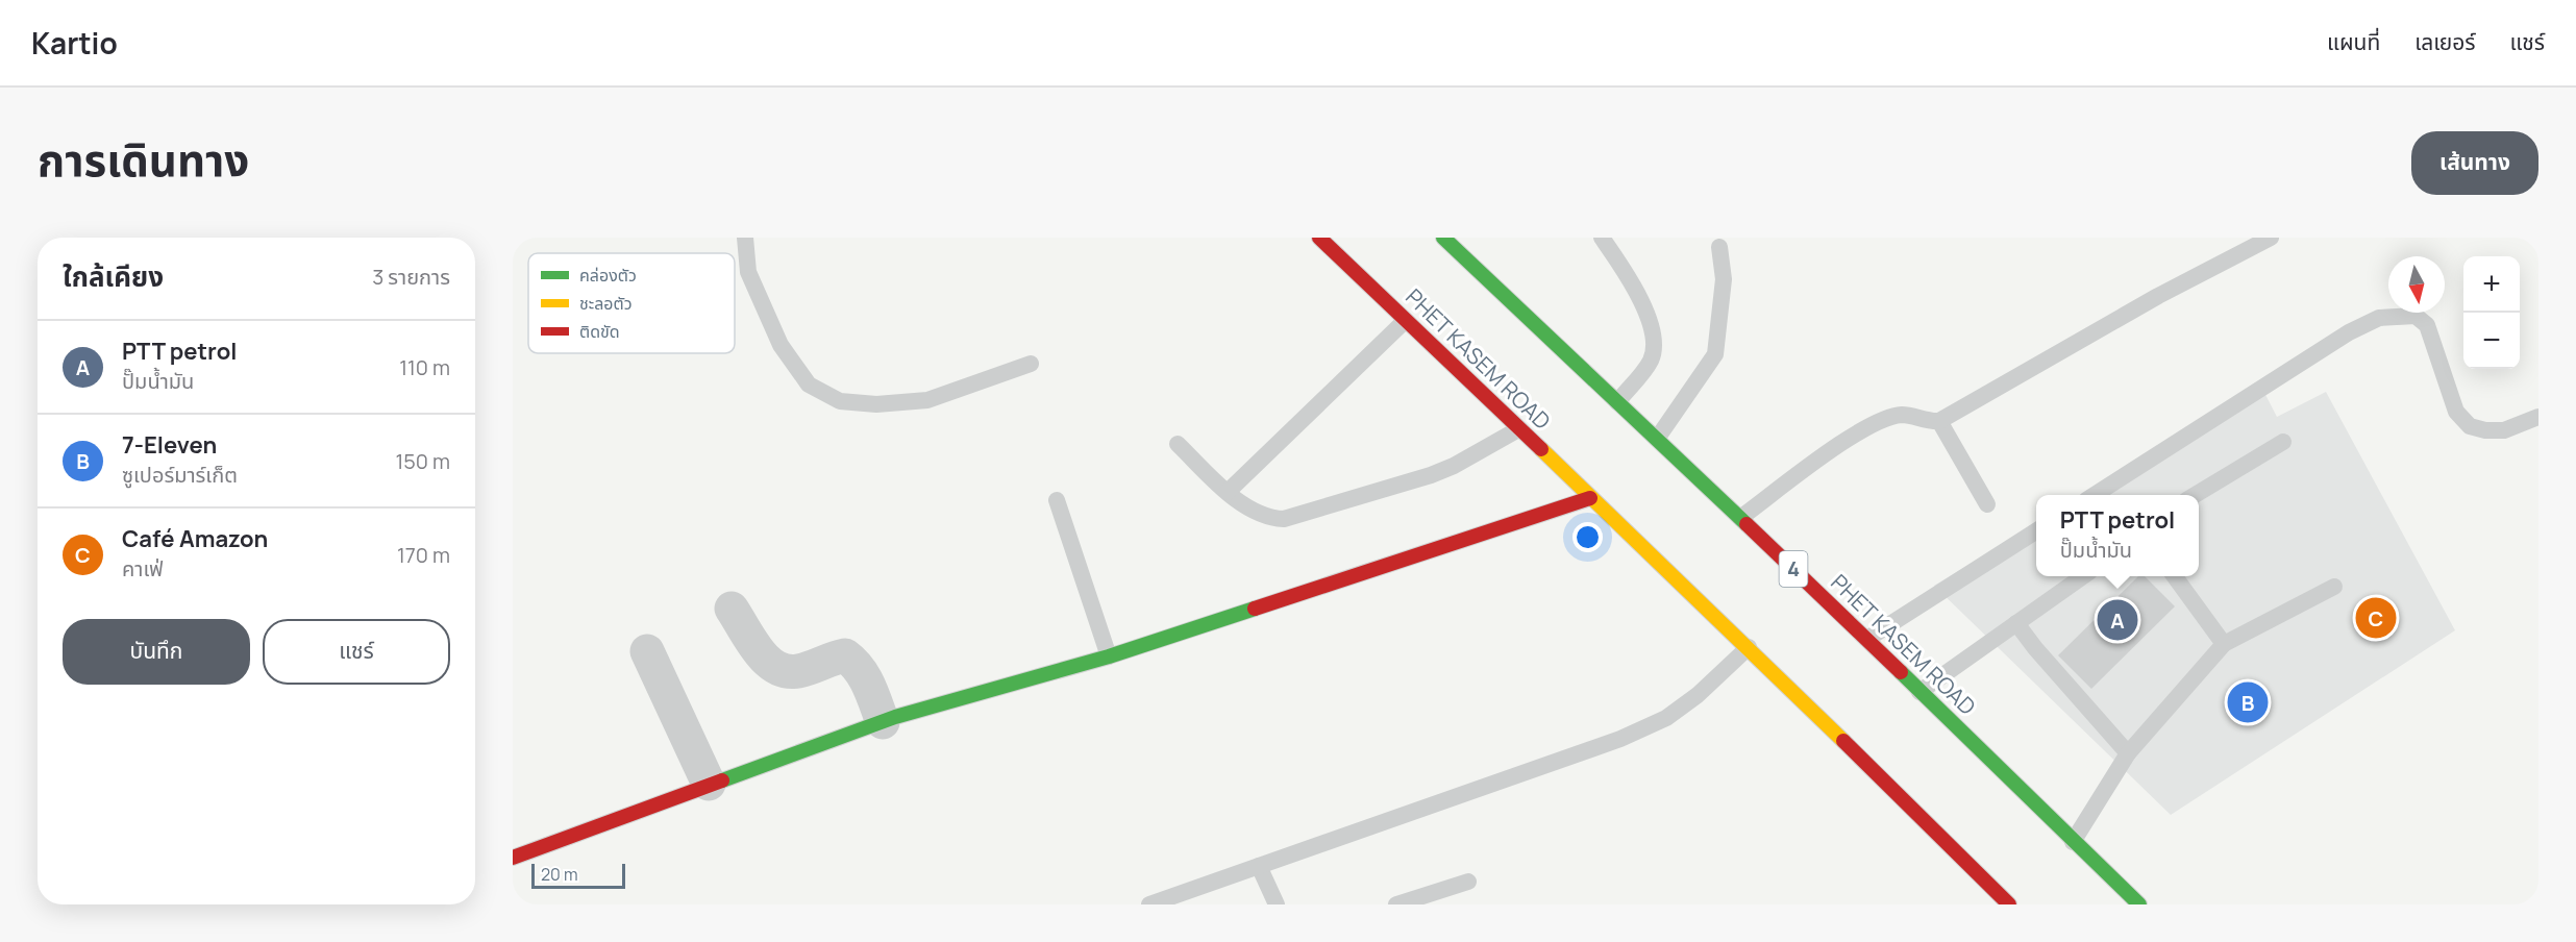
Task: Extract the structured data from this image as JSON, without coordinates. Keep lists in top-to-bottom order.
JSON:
{
  "streets": {
    "main road": ["PHET KASEM ROAD", "4"]
  },
  "legend": ["คล่องตัว", "ชะลอตัว", "ติดขัด"],
  "scale_bar": "20 m",
  "north": "bottom",
  "page": {
    "header": "Kartio",
    "nav": ["แผนที่", "เลเยอร์", "แชร์"],
    "title": "การเดินทาง",
    "buttons": [
      "เส้นทาง",
      ["บันทึก", "แชร์"]
    ],
    "heading": ["ใกล้เคียง", "3 รายการ"],
    "map_buttons": ["+", "−"],
    "list": [
      {
        "mark": "A",
        "name": "PTT petrol",
        "note": "ปั๊มน้ำมัน",
        "value": "110 m"
      },
      {
        "mark": "B",
        "name": "7-Eleven",
        "note": "ซูเปอร์มาร์เก็ต",
        "value": "150 m"
      },
      {
        "mark": "C",
        "name": "Café Amazon",
        "note": "คาเฟ่",
        "value": "170 m"
      }
    ],
    "popup": ["PTT petrol", "ปั๊มน้ำมัน"],
    "pins": ["C", "A", "B"],
    "scale": "20 m"
  }
}
